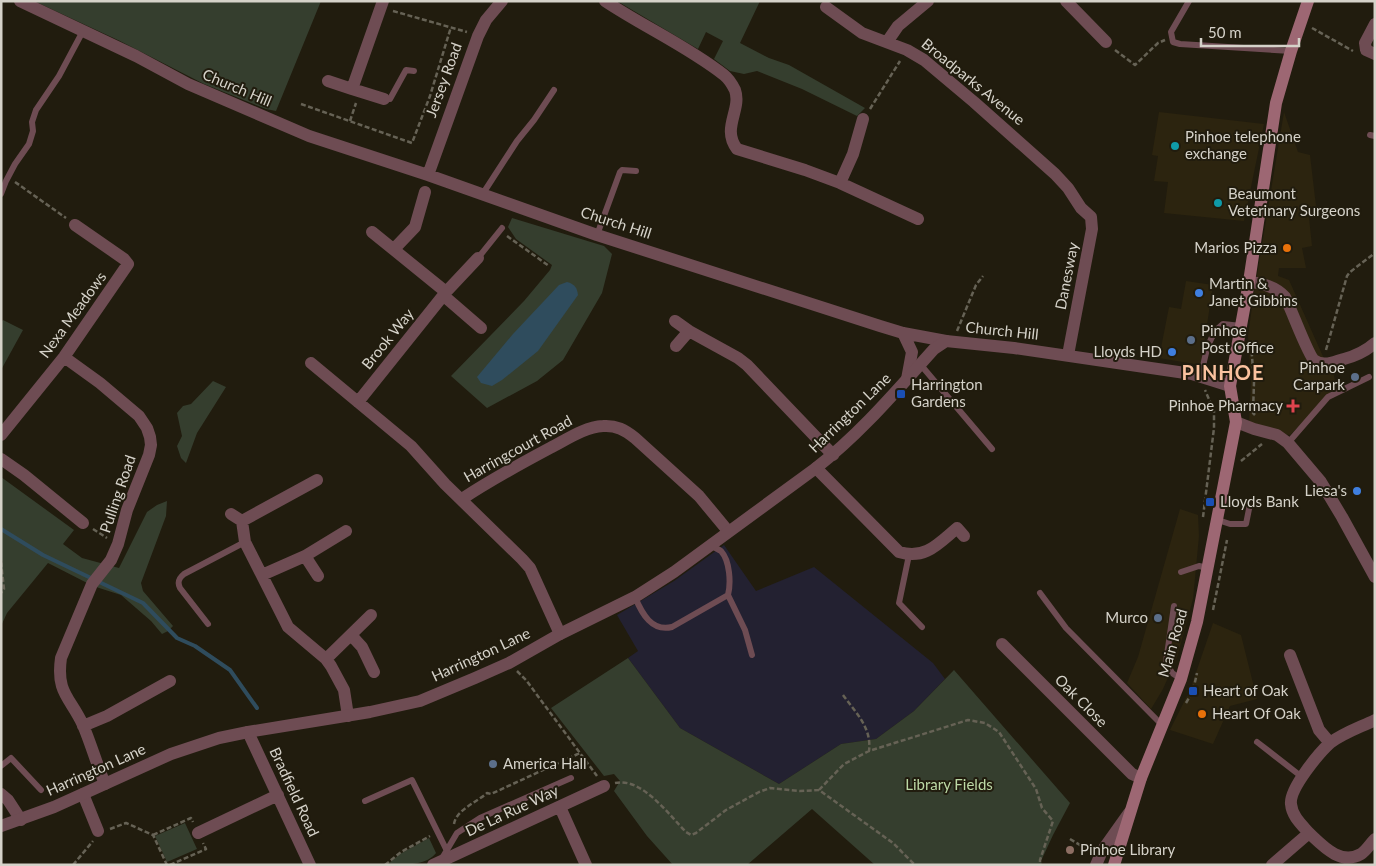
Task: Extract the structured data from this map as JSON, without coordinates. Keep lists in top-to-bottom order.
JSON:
{
  "streets": {
    "main road": ["Main Road"],
    "street": [
      "Jersey Road",
      "Broadparks Avenue",
      "Church Hill",
      "Danesway",
      "Nexa Meadows",
      "Brook Way",
      "Harrington Lane",
      "Harringcourt Road",
      "Pulling Road",
      "Oak Close",
      "Bradfield Road",
      "De La Rue Way"
    ]
  },
  "crossings": [
    ["Jersey Road", "Church Hill"],
    ["Broadparks Avenue", "Danesway"],
    ["Church Hill", "Danesway"],
    ["Church Hill", "Harrington Lane"],
    ["Church Hill", "Main Road"],
    ["Nexa Meadows", "Pulling Road"],
    ["Brook Way", "Harringcourt Road"],
    ["Harrington Lane", "Harringcourt Road"],
    ["Harrington Lane", "Bradfield Road"],
    ["Main Road", "Oak Close"]
  ],
  "districts": ["PINHOE"],
  "parks": ["Library Fields"],
  "places": {
    "other": [
      "Pinhoe telephone exchange",
      "Beaumont Veterinary Surgeons",
      "Marios Pizza",
      "Martin & Janet Gibbins",
      "Pinhoe Post Office",
      "Lloyds HD",
      "Pinhoe Carpark",
      "Liesa's",
      "Murco",
      "Heart Of Oak",
      "America Hall",
      "Pinhoe Library"
    ],
    "transit": ["Harrington Gardens", "Lloyds Bank", "Heart of Oak"],
    "health": ["Pinhoe Pharmacy"]
  },
  "scale_bar": "50 m"
}
